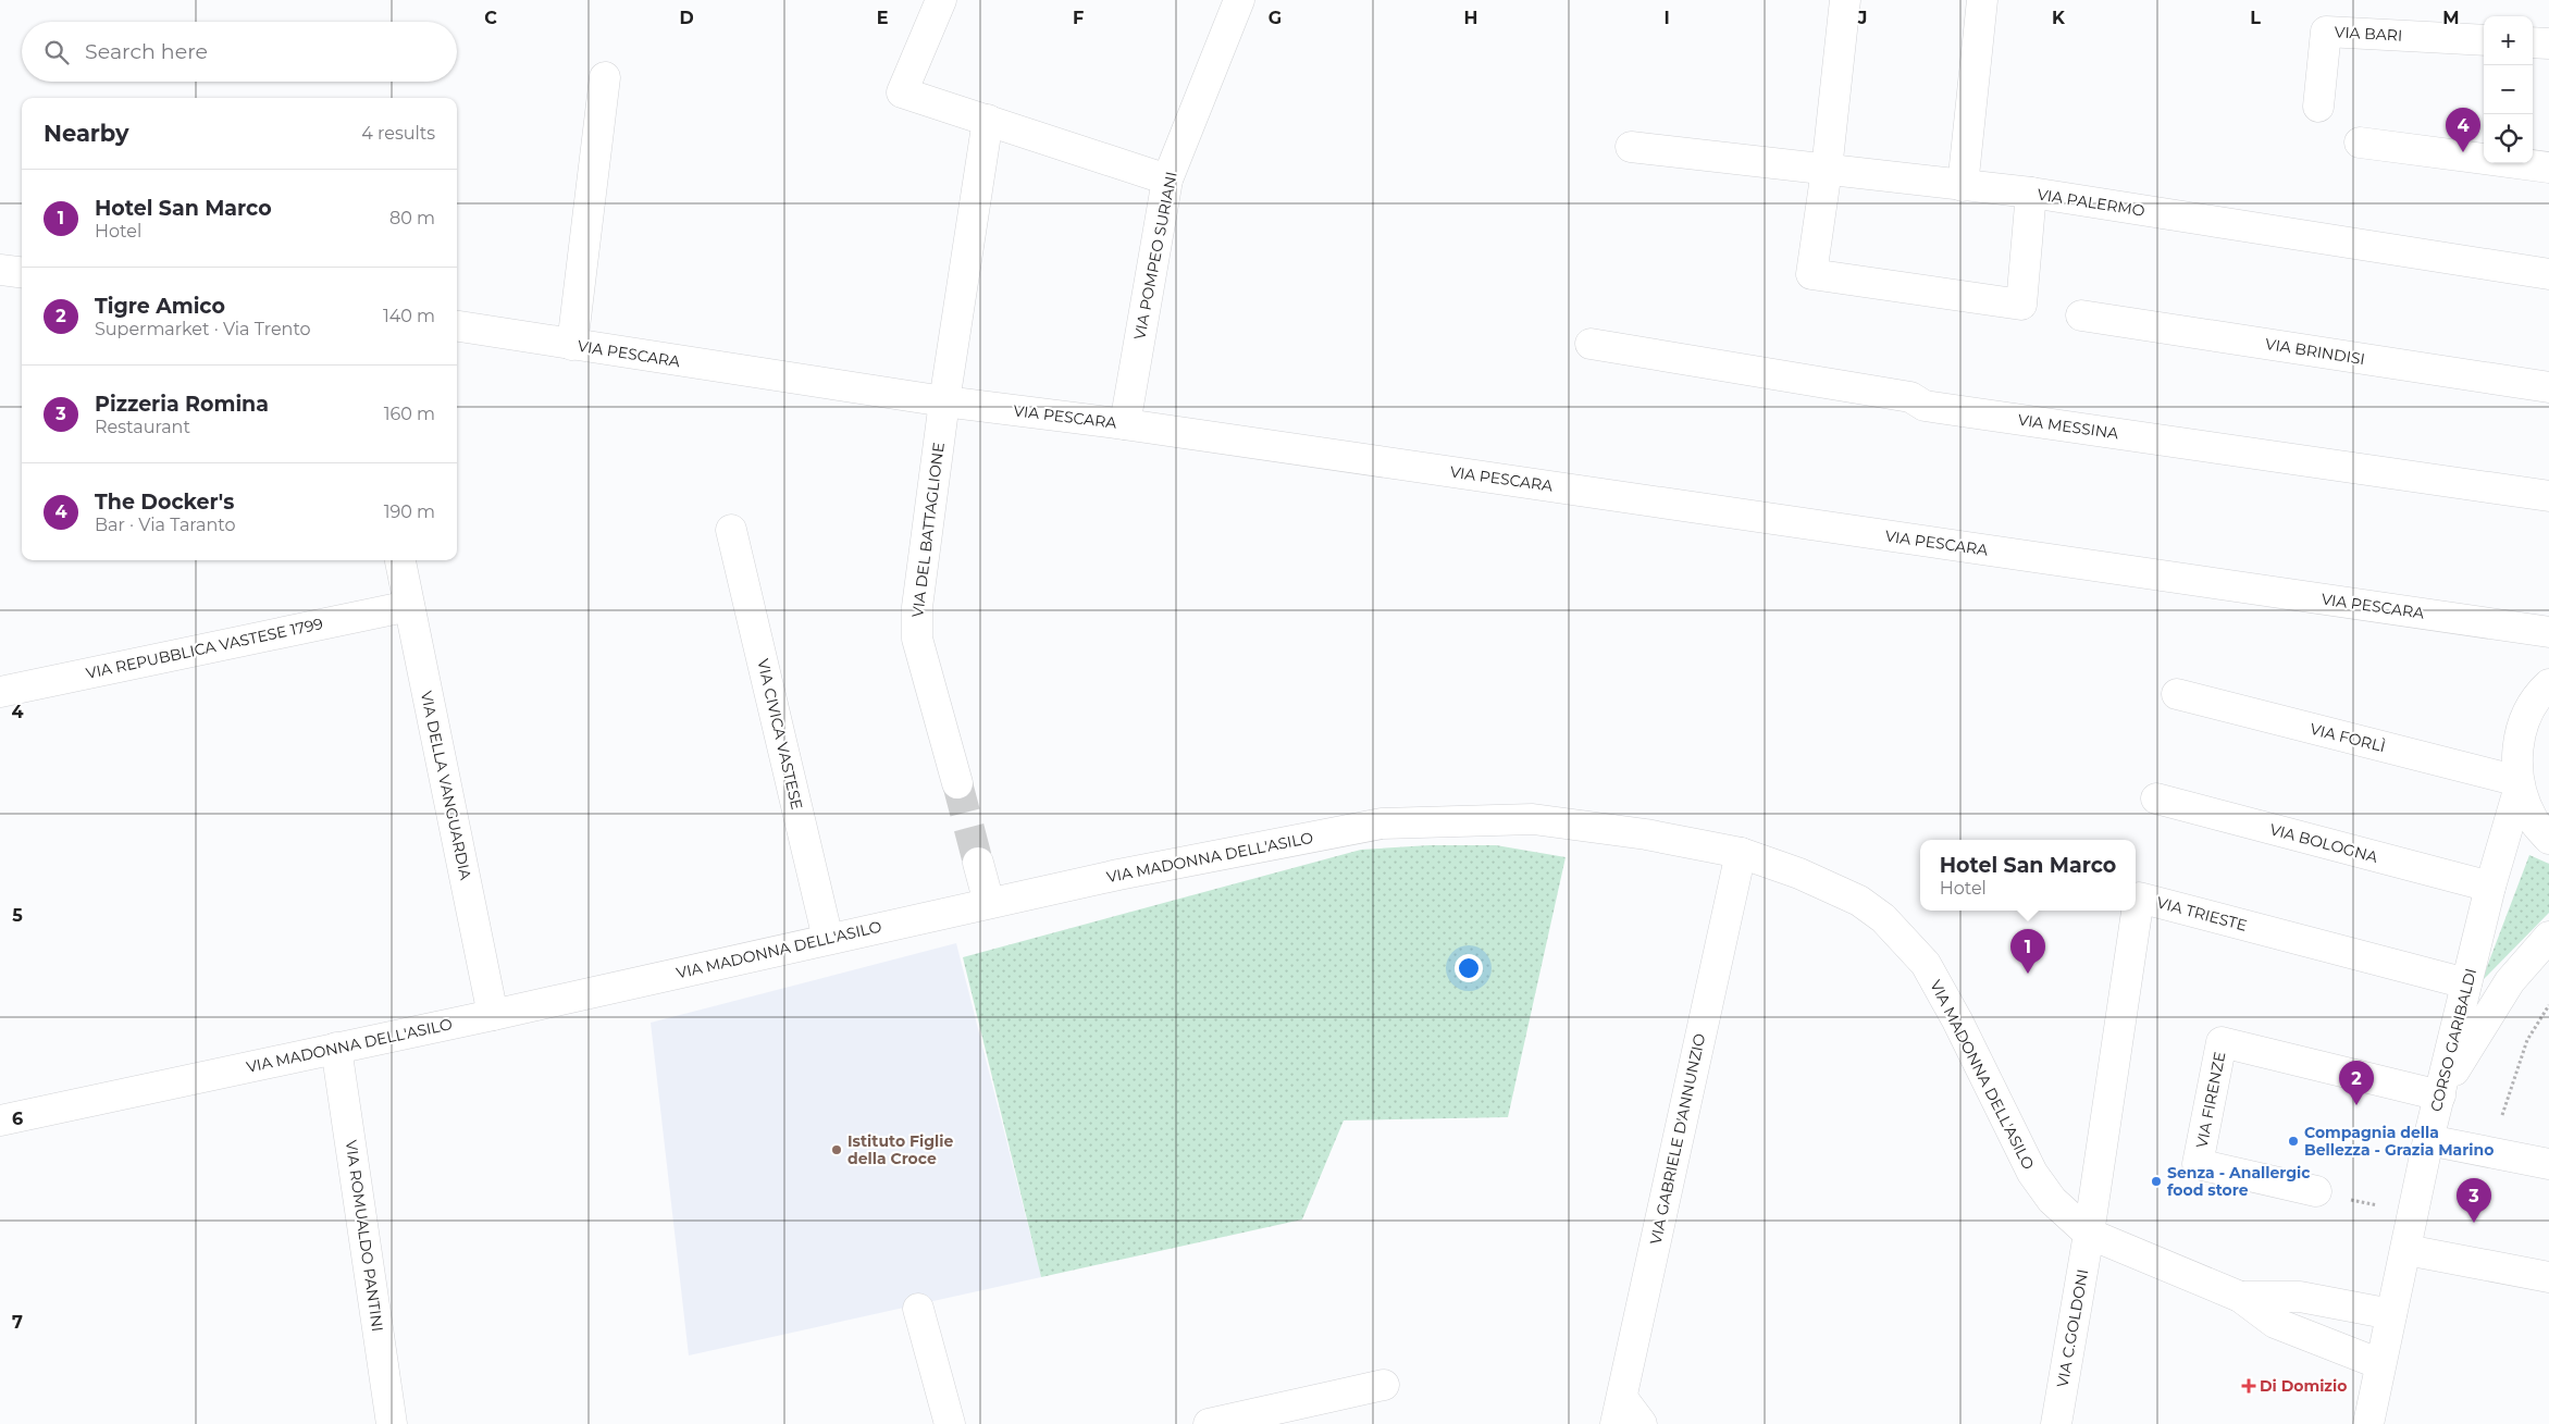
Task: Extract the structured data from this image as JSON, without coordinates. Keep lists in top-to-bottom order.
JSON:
{
  "streets": {
    "street": [
      "VIA BARI",
      "VIA PALERMO",
      "VIA POMPEO SURIANI",
      "VIA BRINDISI",
      "VIA PESCARA",
      "VIA MESSINA",
      "VIA DEL BATTAGLIONE",
      "VIA REPUBBLICA VASTESE 1799",
      "VIA CIVICA VASTESE",
      "VIA FORLÌ",
      "VIA DELLA VANGUARDIA",
      "VIA BOLOGNA",
      "VIA MADONNA DELL'ASILO",
      "VIA TRIESTE",
      "CORSO GARIBALDI",
      "VIA FIRENZE",
      "VIA GABRIELE D'ANNUNZIO",
      "VIA ROMUALDO PANTINI",
      "VIA C.GOLDONI"
    ]
  },
  "crossings": [
    ["VIA POMPEO SURIANI", "VIA PESCARA"],
    ["VIA PESCARA", "VIA DEL BATTAGLIONE"],
    ["VIA REPUBBLICA VASTESE 1799", "VIA DELLA VANGUARDIA"],
    ["VIA CIVICA VASTESE", "VIA MADONNA DELL'ASILO"],
    ["VIA FORLÌ", "CORSO GARIBALDI"],
    ["VIA DELLA VANGUARDIA", "VIA MADONNA DELL'ASILO"],
    ["VIA BOLOGNA", "CORSO GARIBALDI"],
    ["VIA MADONNA DELL'ASILO", "VIA TRIESTE"],
    ["VIA MADONNA DELL'ASILO", "CORSO GARIBALDI"],
    ["VIA MADONNA DELL'ASILO", "VIA GABRIELE D'ANNUNZIO"],
    ["VIA MADONNA DELL'ASILO", "VIA ROMUALDO PANTINI"],
    ["VIA MADONNA DELL'ASILO", "VIA C.GOLDONI"],
    ["VIA TRIESTE", "CORSO GARIBALDI"],
    ["VIA TRIESTE", "VIA C.GOLDONI"],
    ["CORSO GARIBALDI", "VIA FIRENZE"]
  ],
  "places": {
    "other": ["Compagnia della Bellezza - Grazia Marino", "Istituto Figlie della Croce", "Senza - Anallergic food store"],
    "health": ["Di Domizio"]
  },
  "page": {
    "map_buttons": ["+", "−"],
    "search": "Search here",
    "heading": ["Nearby", "4 results"],
    "pins": [
      "4",
      "1",
      "2",
      "3"
    ],
    "list": [
      {
        "mark": "1",
        "name": "Hotel San Marco",
        "note": "Hotel",
        "value": "80 m"
      },
      {
        "mark": "2",
        "name": "Tigre Amico",
        "note": "Supermarket · Via Trento",
        "value": "140 m"
      },
      {
        "mark": "3",
        "name": "Pizzeria Romina",
        "note": "Restaurant",
        "value": "160 m"
      },
      {
        "mark": "4",
        "name": "The Docker's",
        "note": "Bar · Via Taranto",
        "value": "190 m"
      }
    ],
    "popup": ["Hotel San Marco", "Hotel"]
  },
  "grid": {
    "columns": [
      "C",
      "D",
      "E",
      "F",
      "G",
      "H",
      "I",
      "J",
      "K",
      "L",
      "M"
    ],
    "rows": [
      "4",
      "5",
      "6",
      "7"
    ]
  }
}
